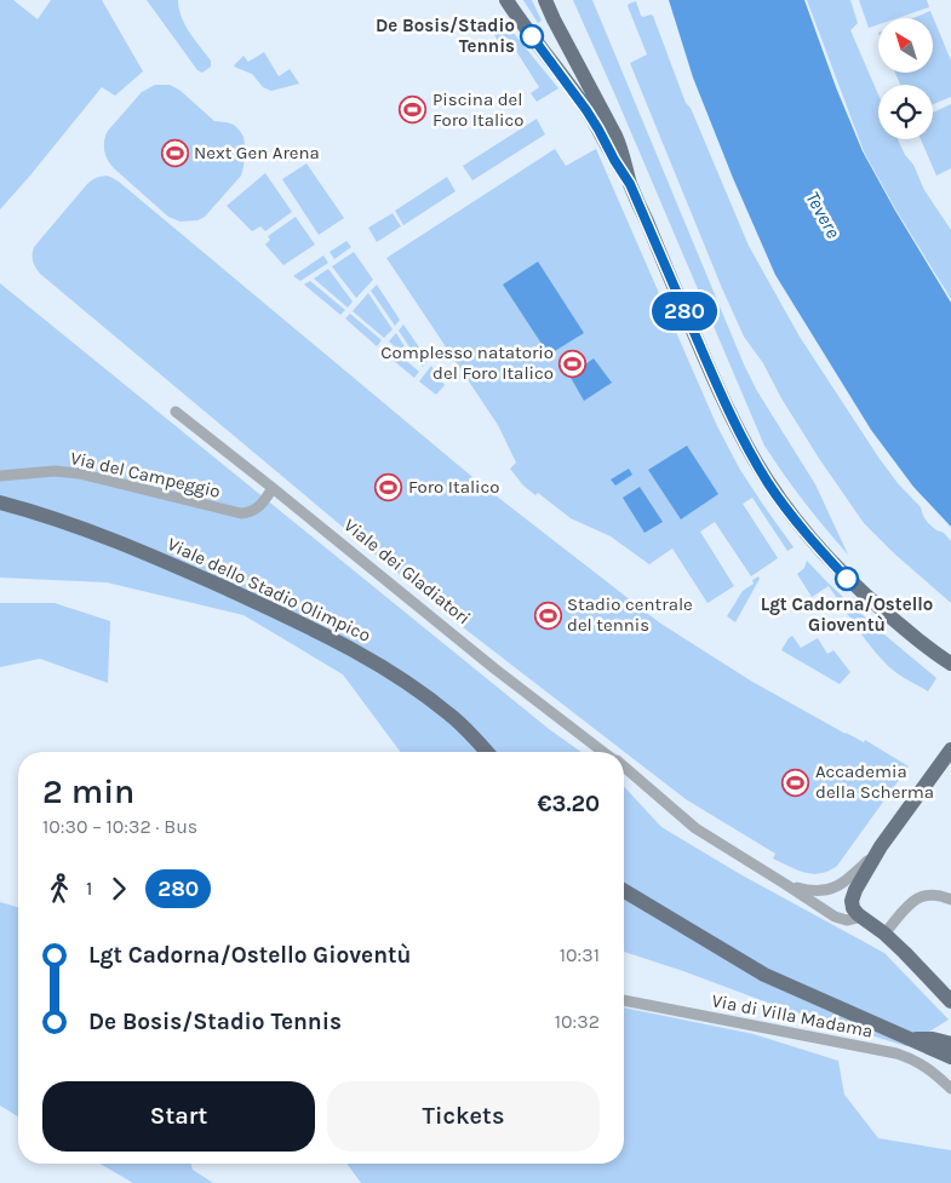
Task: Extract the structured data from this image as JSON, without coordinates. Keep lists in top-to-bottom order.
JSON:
{
  "streets": {
    "main road": ["Viale dello Stadio Olimpico"],
    "street": ["Via del Campeggio", "Viale dei Gladiatori", "Via di Villa Madama"]
  },
  "crossings": [
    ["Via del Campeggio", "Viale dei Gladiatori"]
  ],
  "water": ["Tevere"],
  "places": {
    "other": ["De Bosis/Stadio Tennis", "Lgt Cadorna/Ostello Gioventù"],
    "sports": [
      "Piscina del Foro Italico",
      "Next Gen Arena",
      "Complesso natatorio del Foro Italico",
      "Foro Italico",
      "Stadio centrale del tennis",
      "Accademia della Scherma"
    ]
  },
  "lines": ["bus line 280"],
  "north": "top left",
  "page": {
    "on_map": "280",
    "heading": ["2 min", "10:30 – 10:32 · Bus", "€3.20"],
    "legs": ["1", "280"],
    "list": [
      {
        "name": "Lgt Cadorna/Ostello Gioventù",
        "value": "10:31"
      },
      {
        "name": "De Bosis/Stadio Tennis",
        "value": "10:32"
      }
    ],
    "buttons": ["Start", "Tickets"]
  }
}
